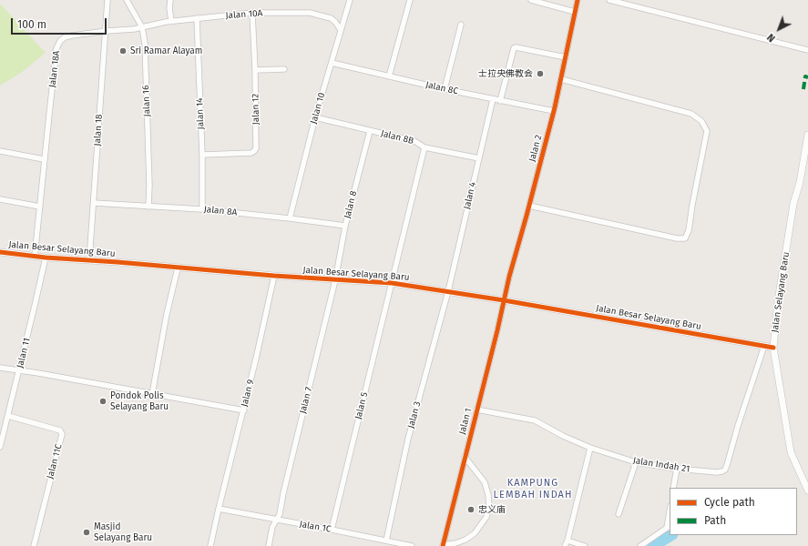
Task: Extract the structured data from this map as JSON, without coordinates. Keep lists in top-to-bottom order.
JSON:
{
  "streets": {
    "street": [
      "Jalan 10A",
      "Jalan 18A",
      "Jalan 8C",
      "Jalan 16",
      "Jalan 10",
      "Jalan 12",
      "Jalan 14",
      "Jalan 18",
      "Jalan 8B",
      "Jalan 2",
      "Jalan 4",
      "Jalan 8",
      "Jalan 8A",
      "Jalan Besar Selayang Baru",
      "Jalan Selayang Baru",
      "Jalan 11",
      "Jalan 9",
      "Jalan 7",
      "Jalan 5",
      "Jalan 3",
      "Jalan 1",
      "Jalan 11C",
      "Jalan Indah 21",
      "Jalan 1C"
    ]
  },
  "crossings": [
    ["Jalan 10A", "Jalan 18A"],
    ["Jalan 10A", "Jalan 16"],
    ["Jalan 10A", "Jalan 10"],
    ["Jalan 10A", "Jalan 12"],
    ["Jalan 10A", "Jalan 14"],
    ["Jalan 18A", "Jalan 16"],
    ["Jalan 18A", "Jalan 18"],
    ["Jalan 18A", "Jalan Besar Selayang Baru"],
    ["Jalan 8C", "Jalan 10"],
    ["Jalan 8C", "Jalan 2"],
    ["Jalan 8C", "Jalan 4"],
    ["Jalan 16", "Jalan 8A"],
    ["Jalan 10", "Jalan 8B"],
    ["Jalan 10", "Jalan 8A"],
    ["Jalan 12", "Jalan 14"],
    ["Jalan 14", "Jalan 8A"],
    ["Jalan 18", "Jalan 8A"],
    ["Jalan 18", "Jalan Besar Selayang Baru"],
    ["Jalan 8B", "Jalan 4"],
    ["Jalan 8B", "Jalan 8"],
    ["Jalan 8B", "Jalan 5"],
    ["Jalan 2", "Jalan Besar Selayang Baru"],
    ["Jalan 2", "Jalan 1"],
    ["Jalan 4", "Jalan Besar Selayang Baru"],
    ["Jalan 4", "Jalan 3"],
    ["Jalan 8", "Jalan 8A"],
    ["Jalan 8", "Jalan Besar Selayang Baru"],
    ["Jalan 8", "Jalan 7"],
    ["Jalan Besar Selayang Baru", "Jalan Selayang Baru"],
    ["Jalan Besar Selayang Baru", "Jalan 11"],
    ["Jalan Besar Selayang Baru", "Jalan 9"],
    ["Jalan Besar Selayang Baru", "Jalan 7"],
    ["Jalan Besar Selayang Baru", "Jalan 5"],
    ["Jalan Besar Selayang Baru", "Jalan 3"],
    ["Jalan Besar Selayang Baru", "Jalan 1"],
    ["Jalan Besar Selayang Baru", "Jalan Indah 21"],
    ["Jalan 11", "Jalan 11C"],
    ["Jalan 9", "Jalan 1C"],
    ["Jalan 7", "Jalan 1C"],
    ["Jalan 5", "Jalan 1C"],
    ["Jalan 3", "Jalan 1C"],
    ["Jalan 1", "Jalan Indah 21"]
  ],
  "districts": ["KAMPUNG LEMBAH INDAH"],
  "places": [
    "Sri Ramar Alayam",
    "士拉央佛教会",
    "Pondok Polis Selayang Baru",
    "忠义庙",
    "Masjid Selayang Baru"
  ],
  "legend": ["Cycle path", "Path"],
  "scale_bar": "100 m",
  "north": "bottom left"
}
